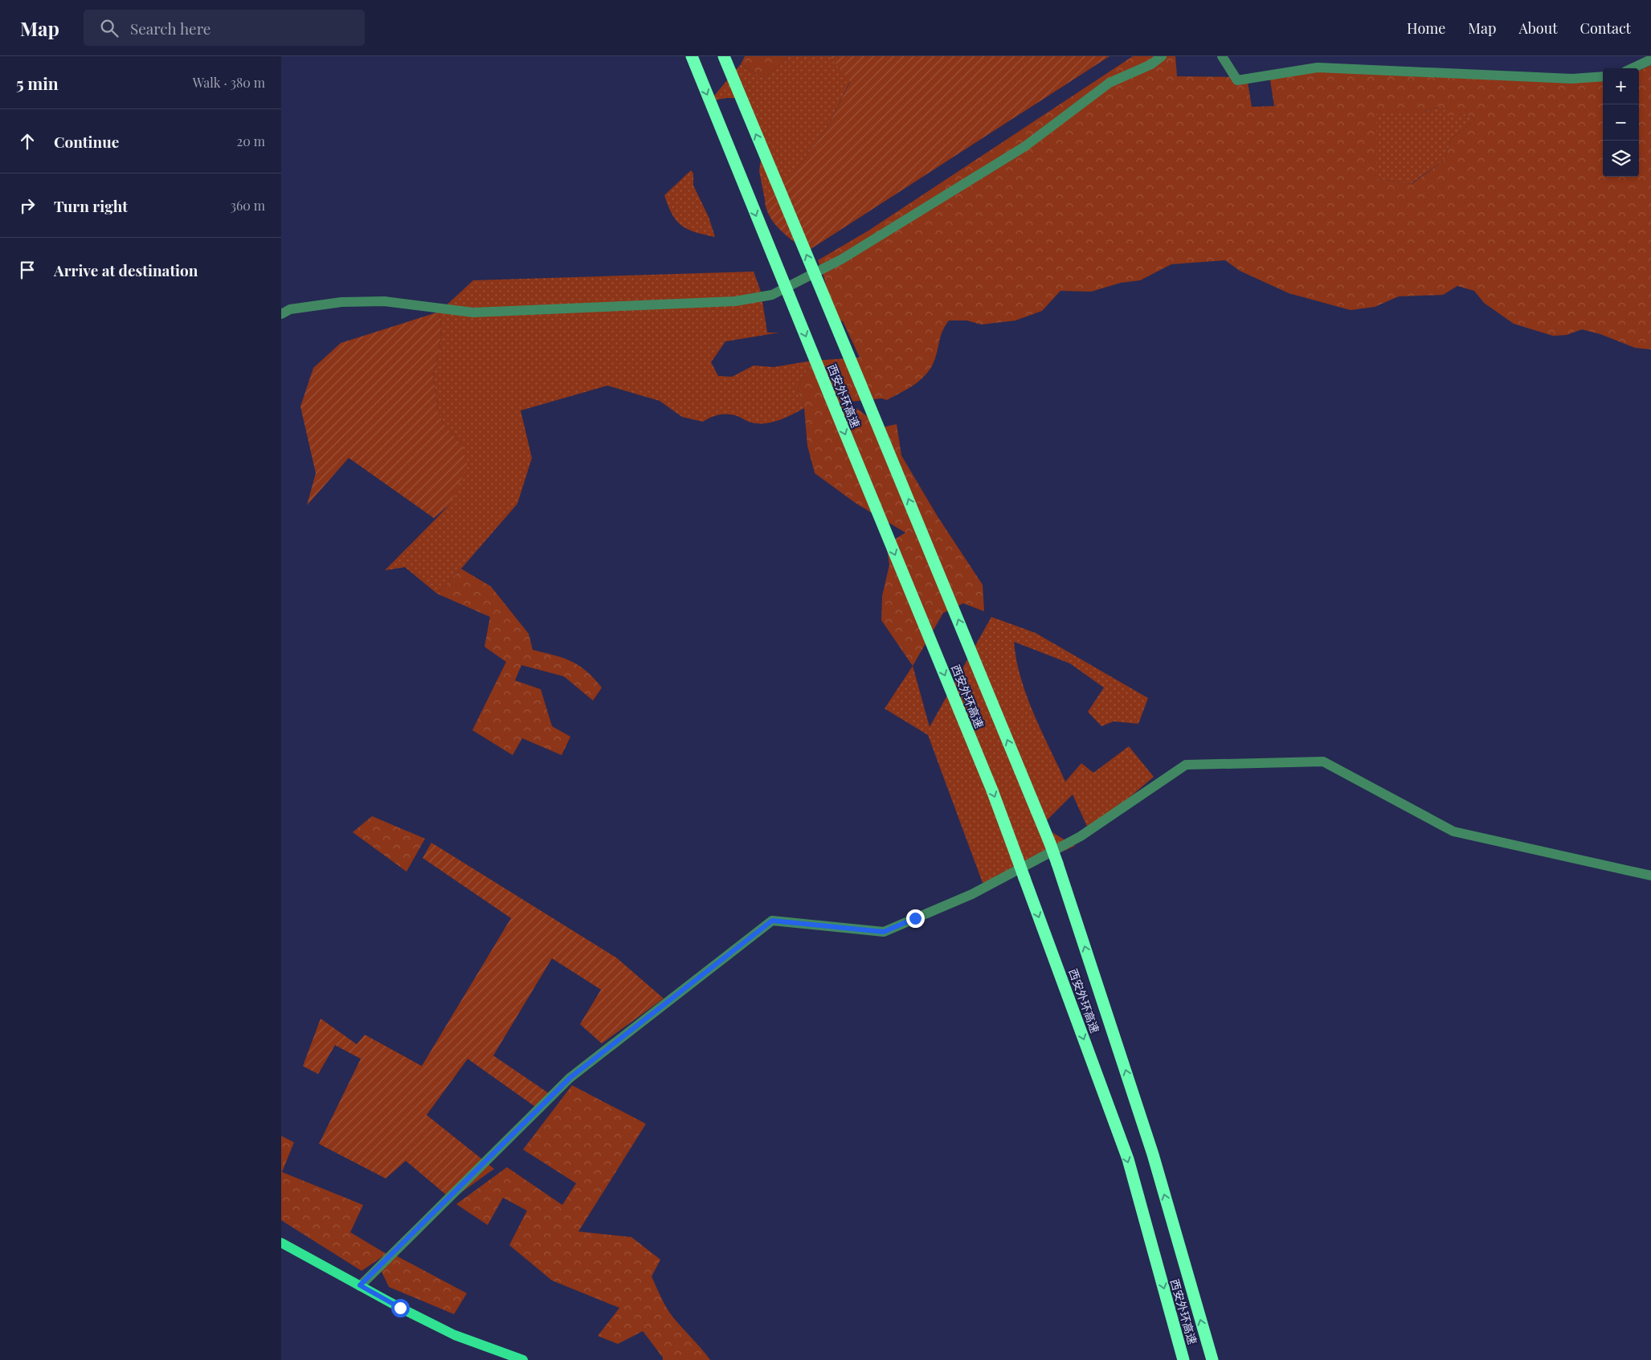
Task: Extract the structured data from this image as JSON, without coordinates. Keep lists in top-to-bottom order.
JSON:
{
  "streets": {
    "highway": ["西安外环高速"]
  },
  "page": {
    "header": "Map",
    "search": "Search here",
    "nav": [
      "Home",
      "Map",
      "About",
      "Contact"
    ],
    "heading": ["5 min", "Walk · 380 m"],
    "map_buttons": ["+", "−"],
    "list": [
      ["Continue", "20 m"],
      ["Turn right", "360 m"],
      "Arrive at destination"
    ]
  }
}
